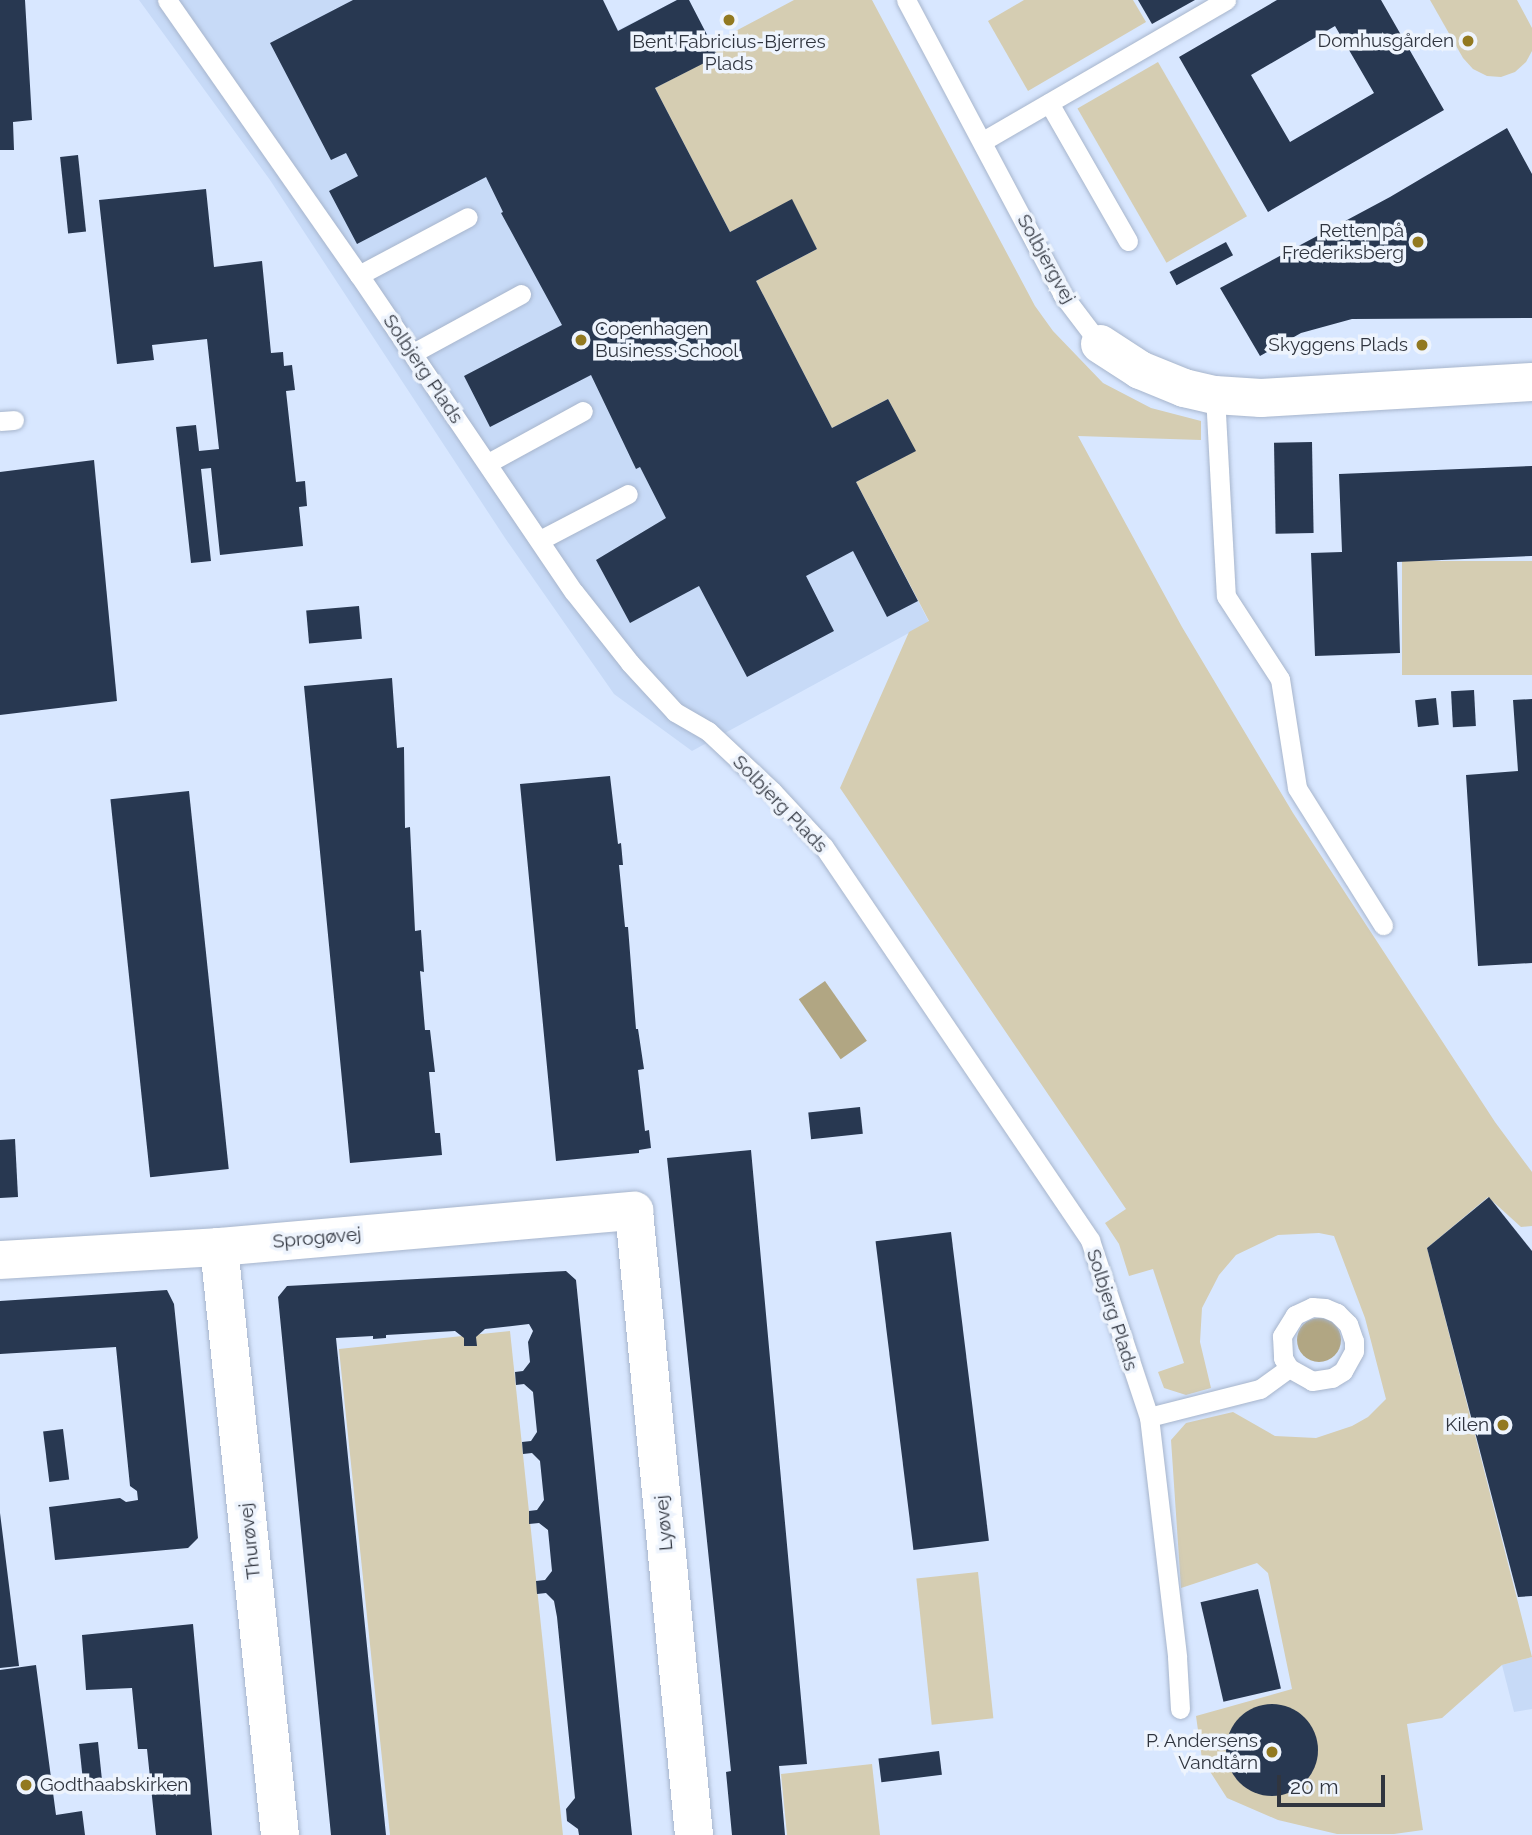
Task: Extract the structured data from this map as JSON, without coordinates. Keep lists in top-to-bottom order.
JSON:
{
  "streets": {
    "street": [
      "Solbjergvej",
      "Sprogøvej",
      "Lyøvej",
      "Thurøvej"
    ],
    "lane": ["Solbjerg Plads"]
  },
  "crossings": [
    ["Sprogøvej", "Lyøvej"],
    ["Sprogøvej", "Thurøvej"]
  ],
  "places": [
    "Bent Fabricius-Bjerres Plads",
    "Domhusgården",
    "Retten på Frederiksberg",
    "Copenhagen Business School",
    "Skyggens Plads",
    "Kilen",
    "P. Andersens Vandtårn",
    "Godthaabskirken"
  ],
  "scale_bar": "20 m"
}
